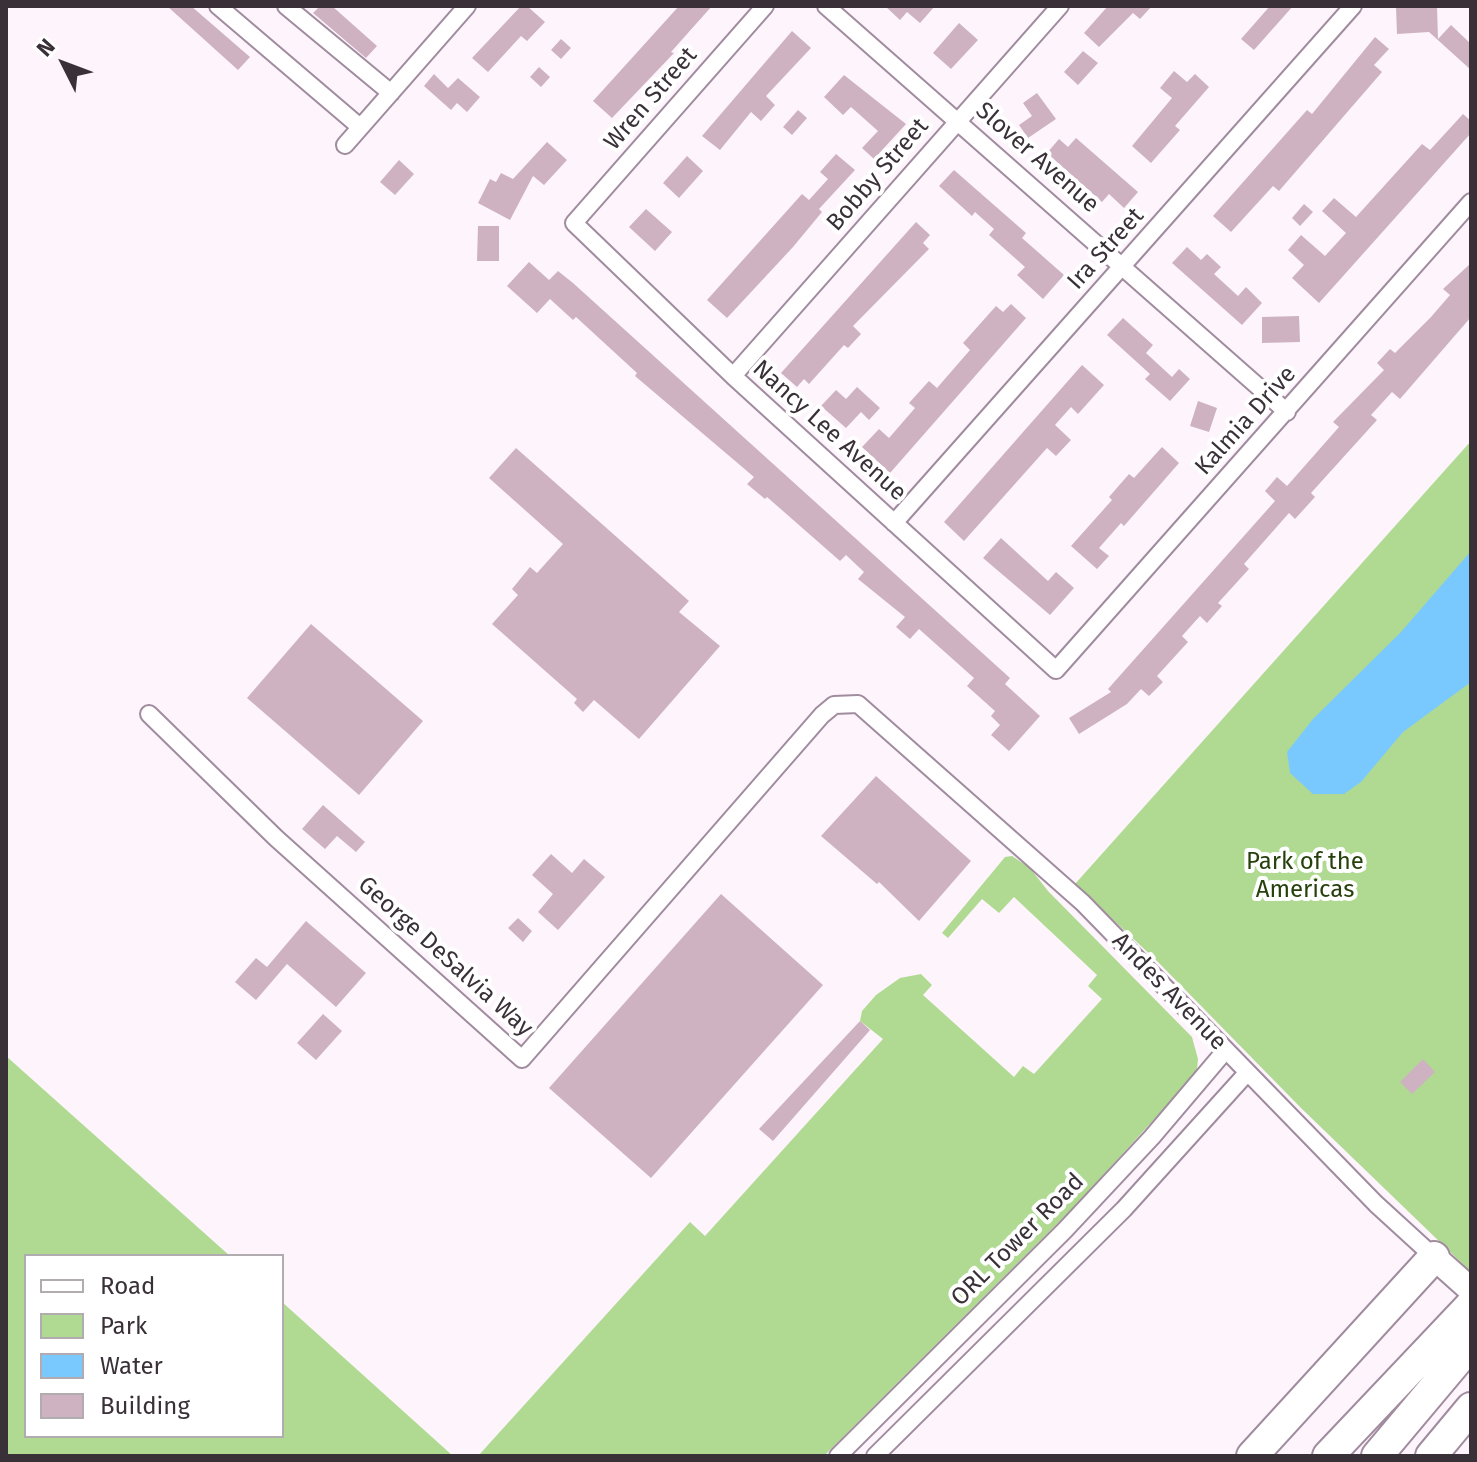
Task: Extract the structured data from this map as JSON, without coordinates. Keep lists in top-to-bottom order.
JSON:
{
  "streets": {
    "street": [
      "Wren Street",
      "Slover Avenue",
      "Bobby Street",
      "Ira Street",
      "Kalmia Drive",
      "Nancy Lee Avenue",
      "George DeSalvia Way",
      "Andes Avenue",
      "ORL Tower Road"
    ]
  },
  "crossings": [
    ["Wren Street", "Nancy Lee Avenue"],
    ["Slover Avenue", "Bobby Street"],
    ["Slover Avenue", "Ira Street"],
    ["Slover Avenue", "Kalmia Drive"],
    ["Bobby Street", "Nancy Lee Avenue"],
    ["Ira Street", "Nancy Lee Avenue"],
    ["Kalmia Drive", "Nancy Lee Avenue"],
    ["George DeSalvia Way", "Andes Avenue"],
    ["Andes Avenue", "ORL Tower Road"]
  ],
  "parks": ["Park of the Americas"],
  "legend": [
    "Road",
    "Park",
    "Water",
    "Building"
  ],
  "north": "top left"
}
